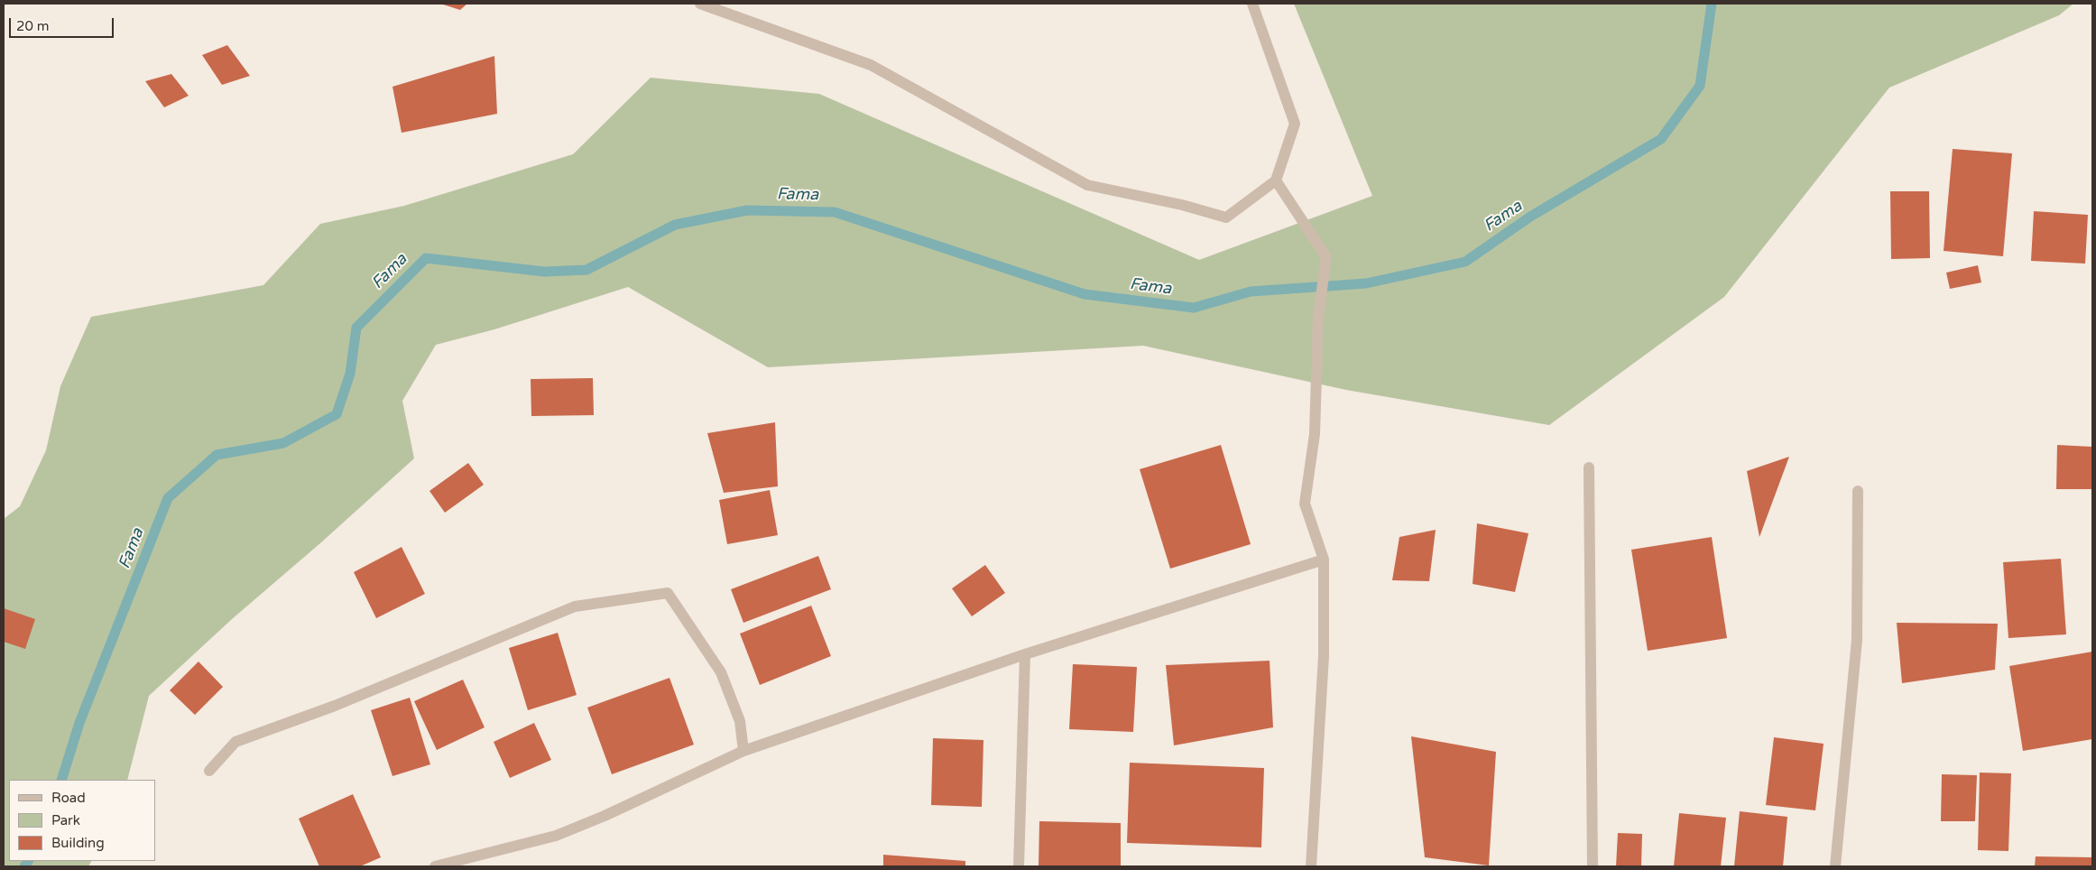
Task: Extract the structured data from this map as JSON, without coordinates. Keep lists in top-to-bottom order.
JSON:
{
  "water": ["Fama"],
  "legend": ["Road", "Park", "Building"],
  "scale_bar": "20 m"
}
